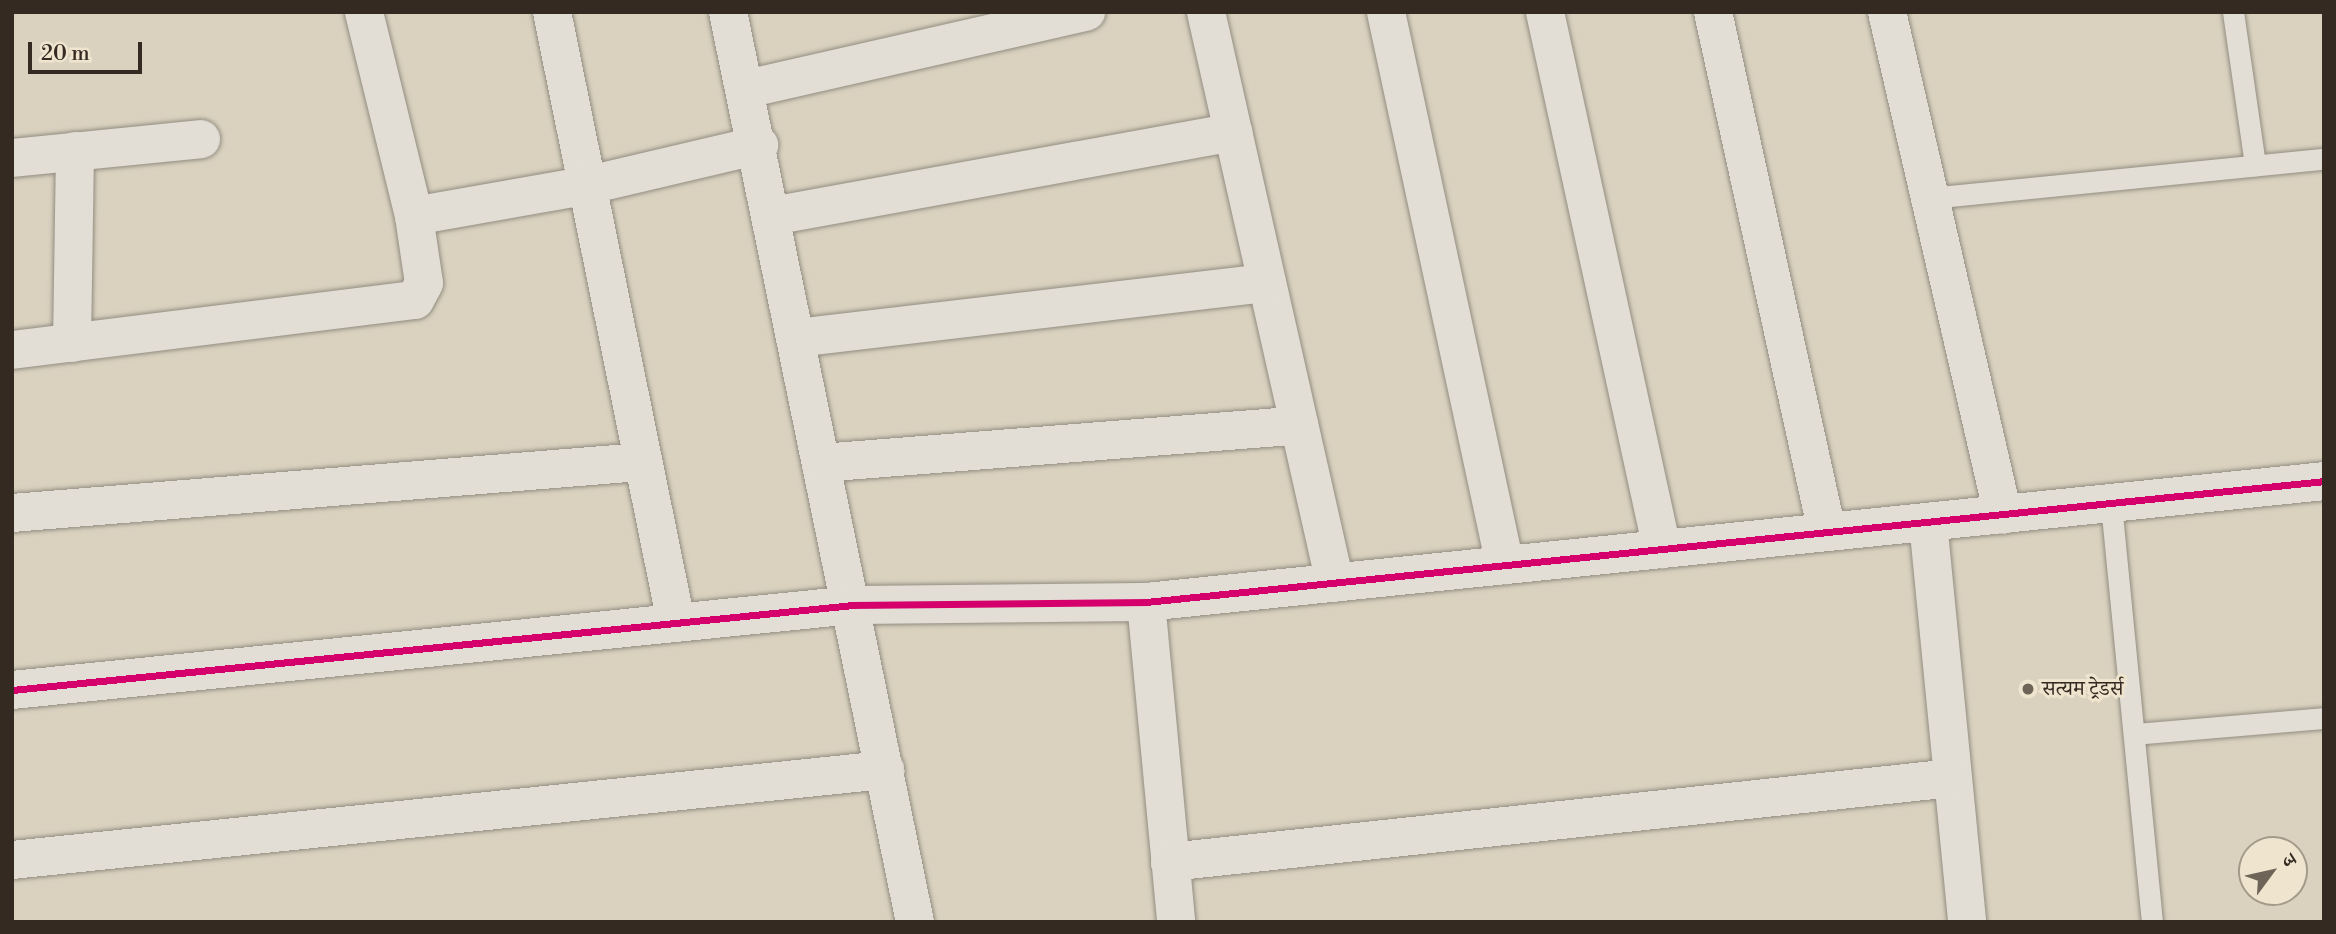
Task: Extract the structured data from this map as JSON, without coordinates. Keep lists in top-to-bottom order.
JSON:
{
  "places": ["सत्यम ट्रेडर्स"],
  "scale_bar": "20 m",
  "north": "top right"
}
